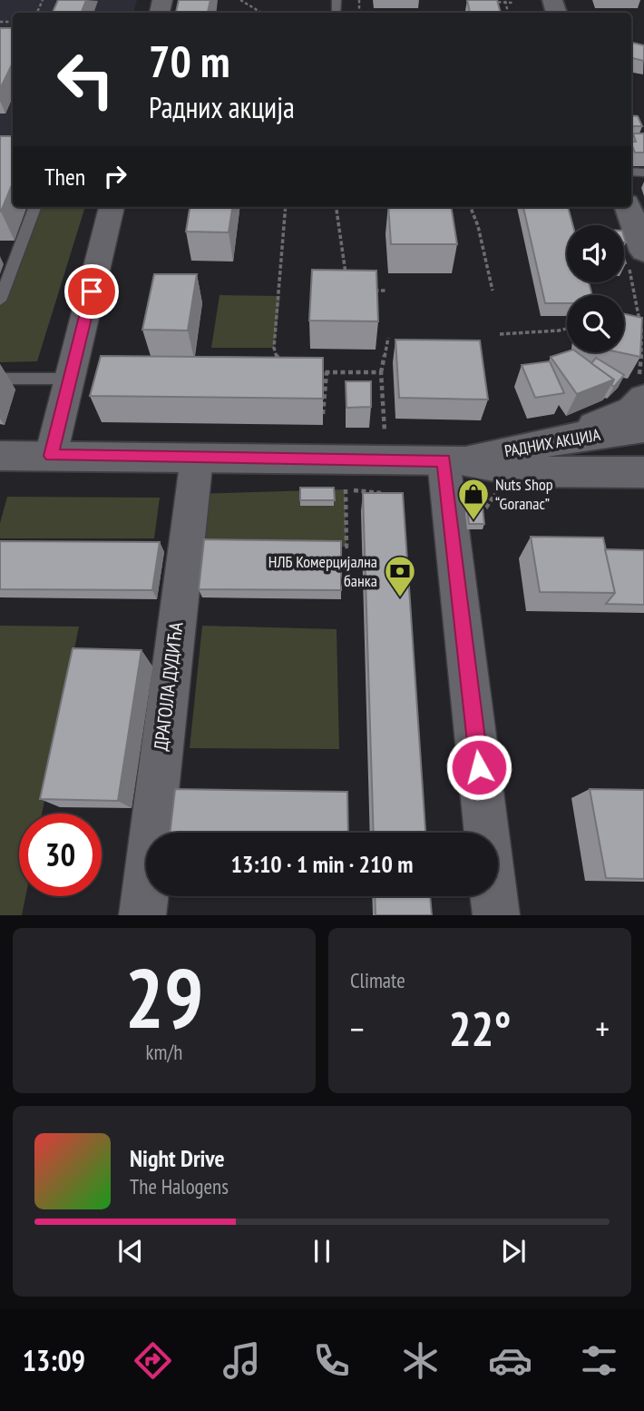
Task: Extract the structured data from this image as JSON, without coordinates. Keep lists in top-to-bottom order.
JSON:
{
  "streets": {
    "main road": ["РАДНИХ АКЦИЈА"],
    "street": ["ДРАГОЈЛА ДУДИЋА"]
  },
  "crossings": [
    ["РАДНИХ АКЦИЈА", "ДРАГОЈЛА ДУДИЋА"]
  ],
  "places": {
    "shop": ["Nuts Shop “Goranac”"],
    "bank": ["НЛБ Комерцијална банка"]
  },
  "page": {
    "turn": ["70 m", "Радних акција"],
    "then": "Then",
    "limit": "30",
    "trip": "13:10 · 1 min · 210 m",
    "tile": [
      ["29", "km/h"],
      "Climate"
    ],
    "heat": ["−", "22°", "+"],
    "song": ["Night Drive", "The Halogens"],
    "tabs": "13:09"
  }
}
